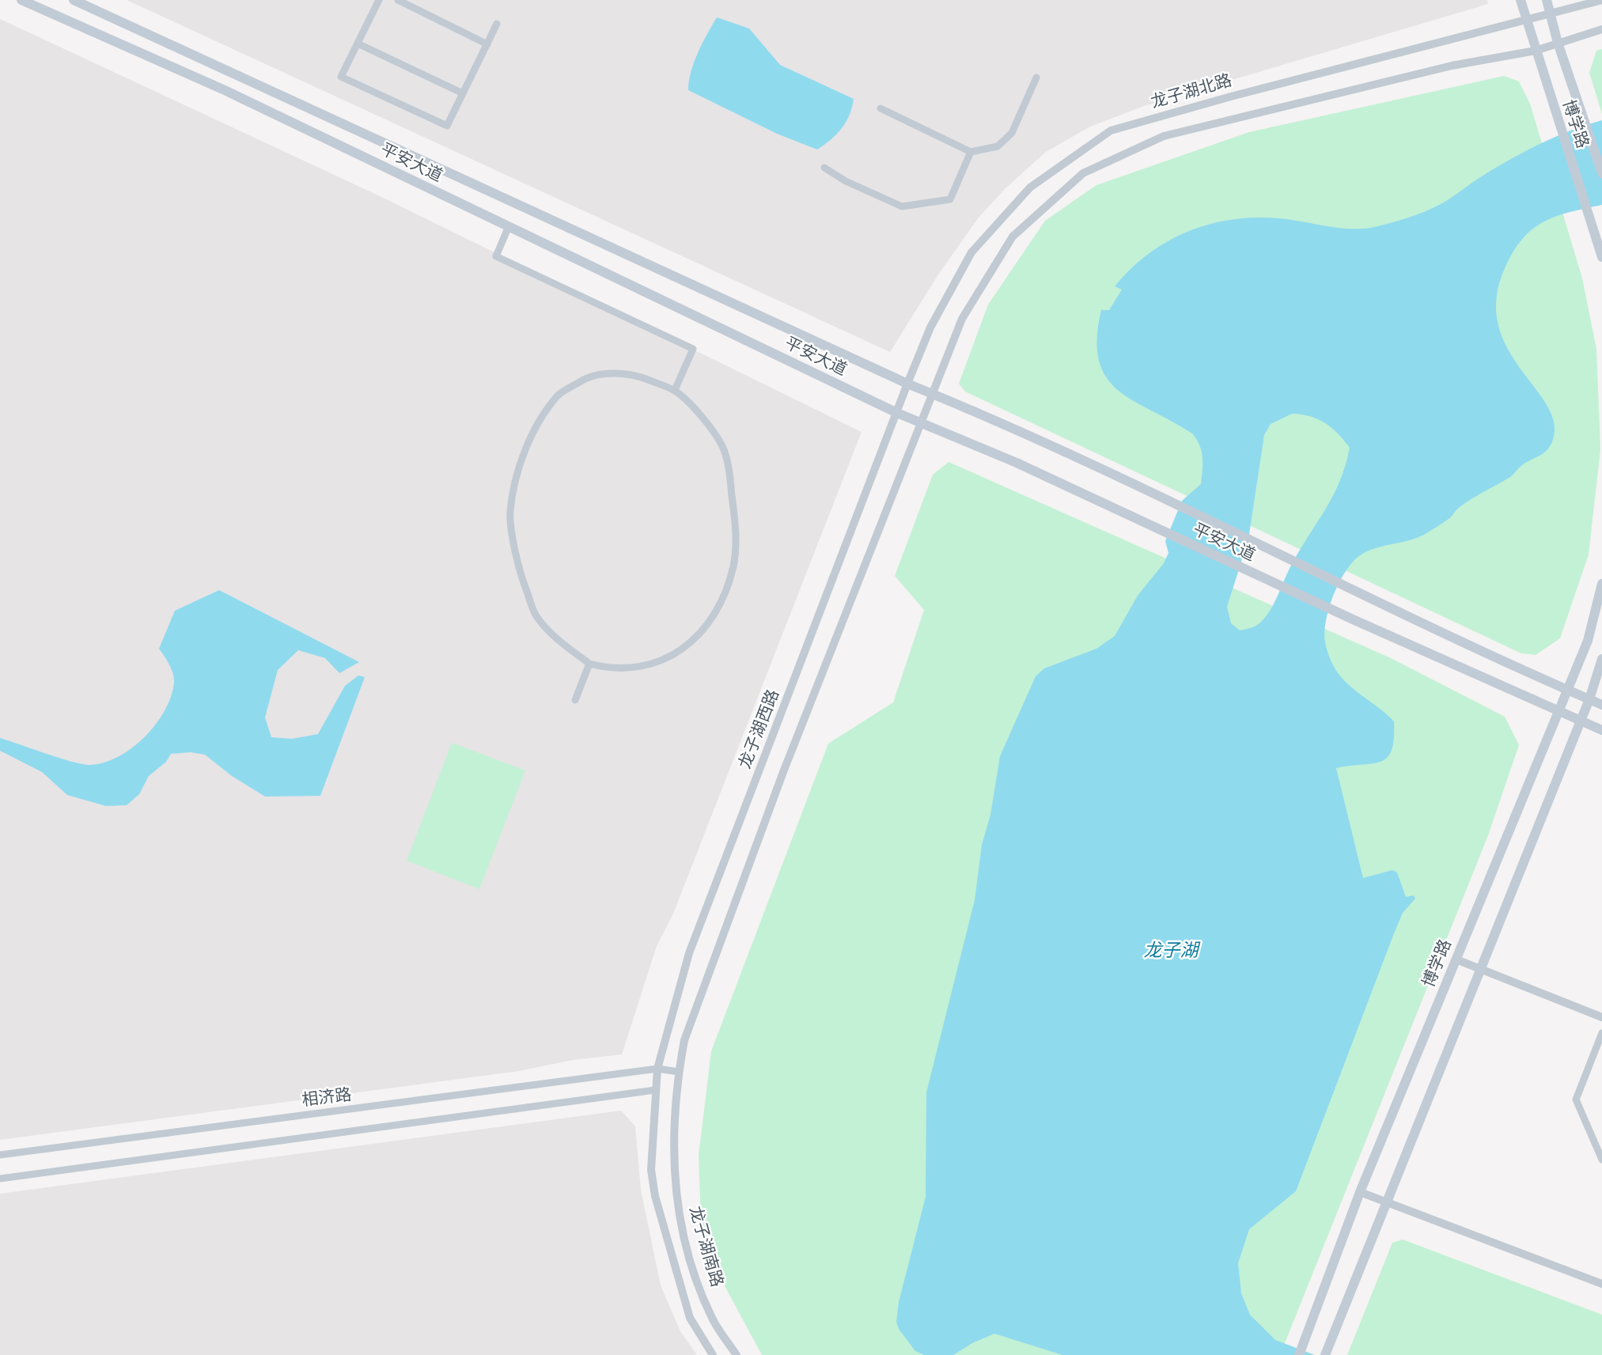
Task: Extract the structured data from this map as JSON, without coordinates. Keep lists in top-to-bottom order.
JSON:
{
  "streets": {
    "main road": ["博学路", "平安大道"],
    "street": [
      "龙子湖北路",
      "龙子湖西路",
      "相济路",
      "龙子湖南路"
    ]
  },
  "crossings": [
    ["龙子湖北路", "博学路"],
    ["龙子湖北路", "平安大道"],
    ["龙子湖北路", "龙子湖西路"],
    ["博学路", "平安大道"],
    ["平安大道", "龙子湖西路"],
    ["龙子湖西路", "相济路"],
    ["龙子湖西路", "龙子湖南路"],
    ["相济路", "龙子湖南路"]
  ],
  "water": ["龙子湖"]
}
